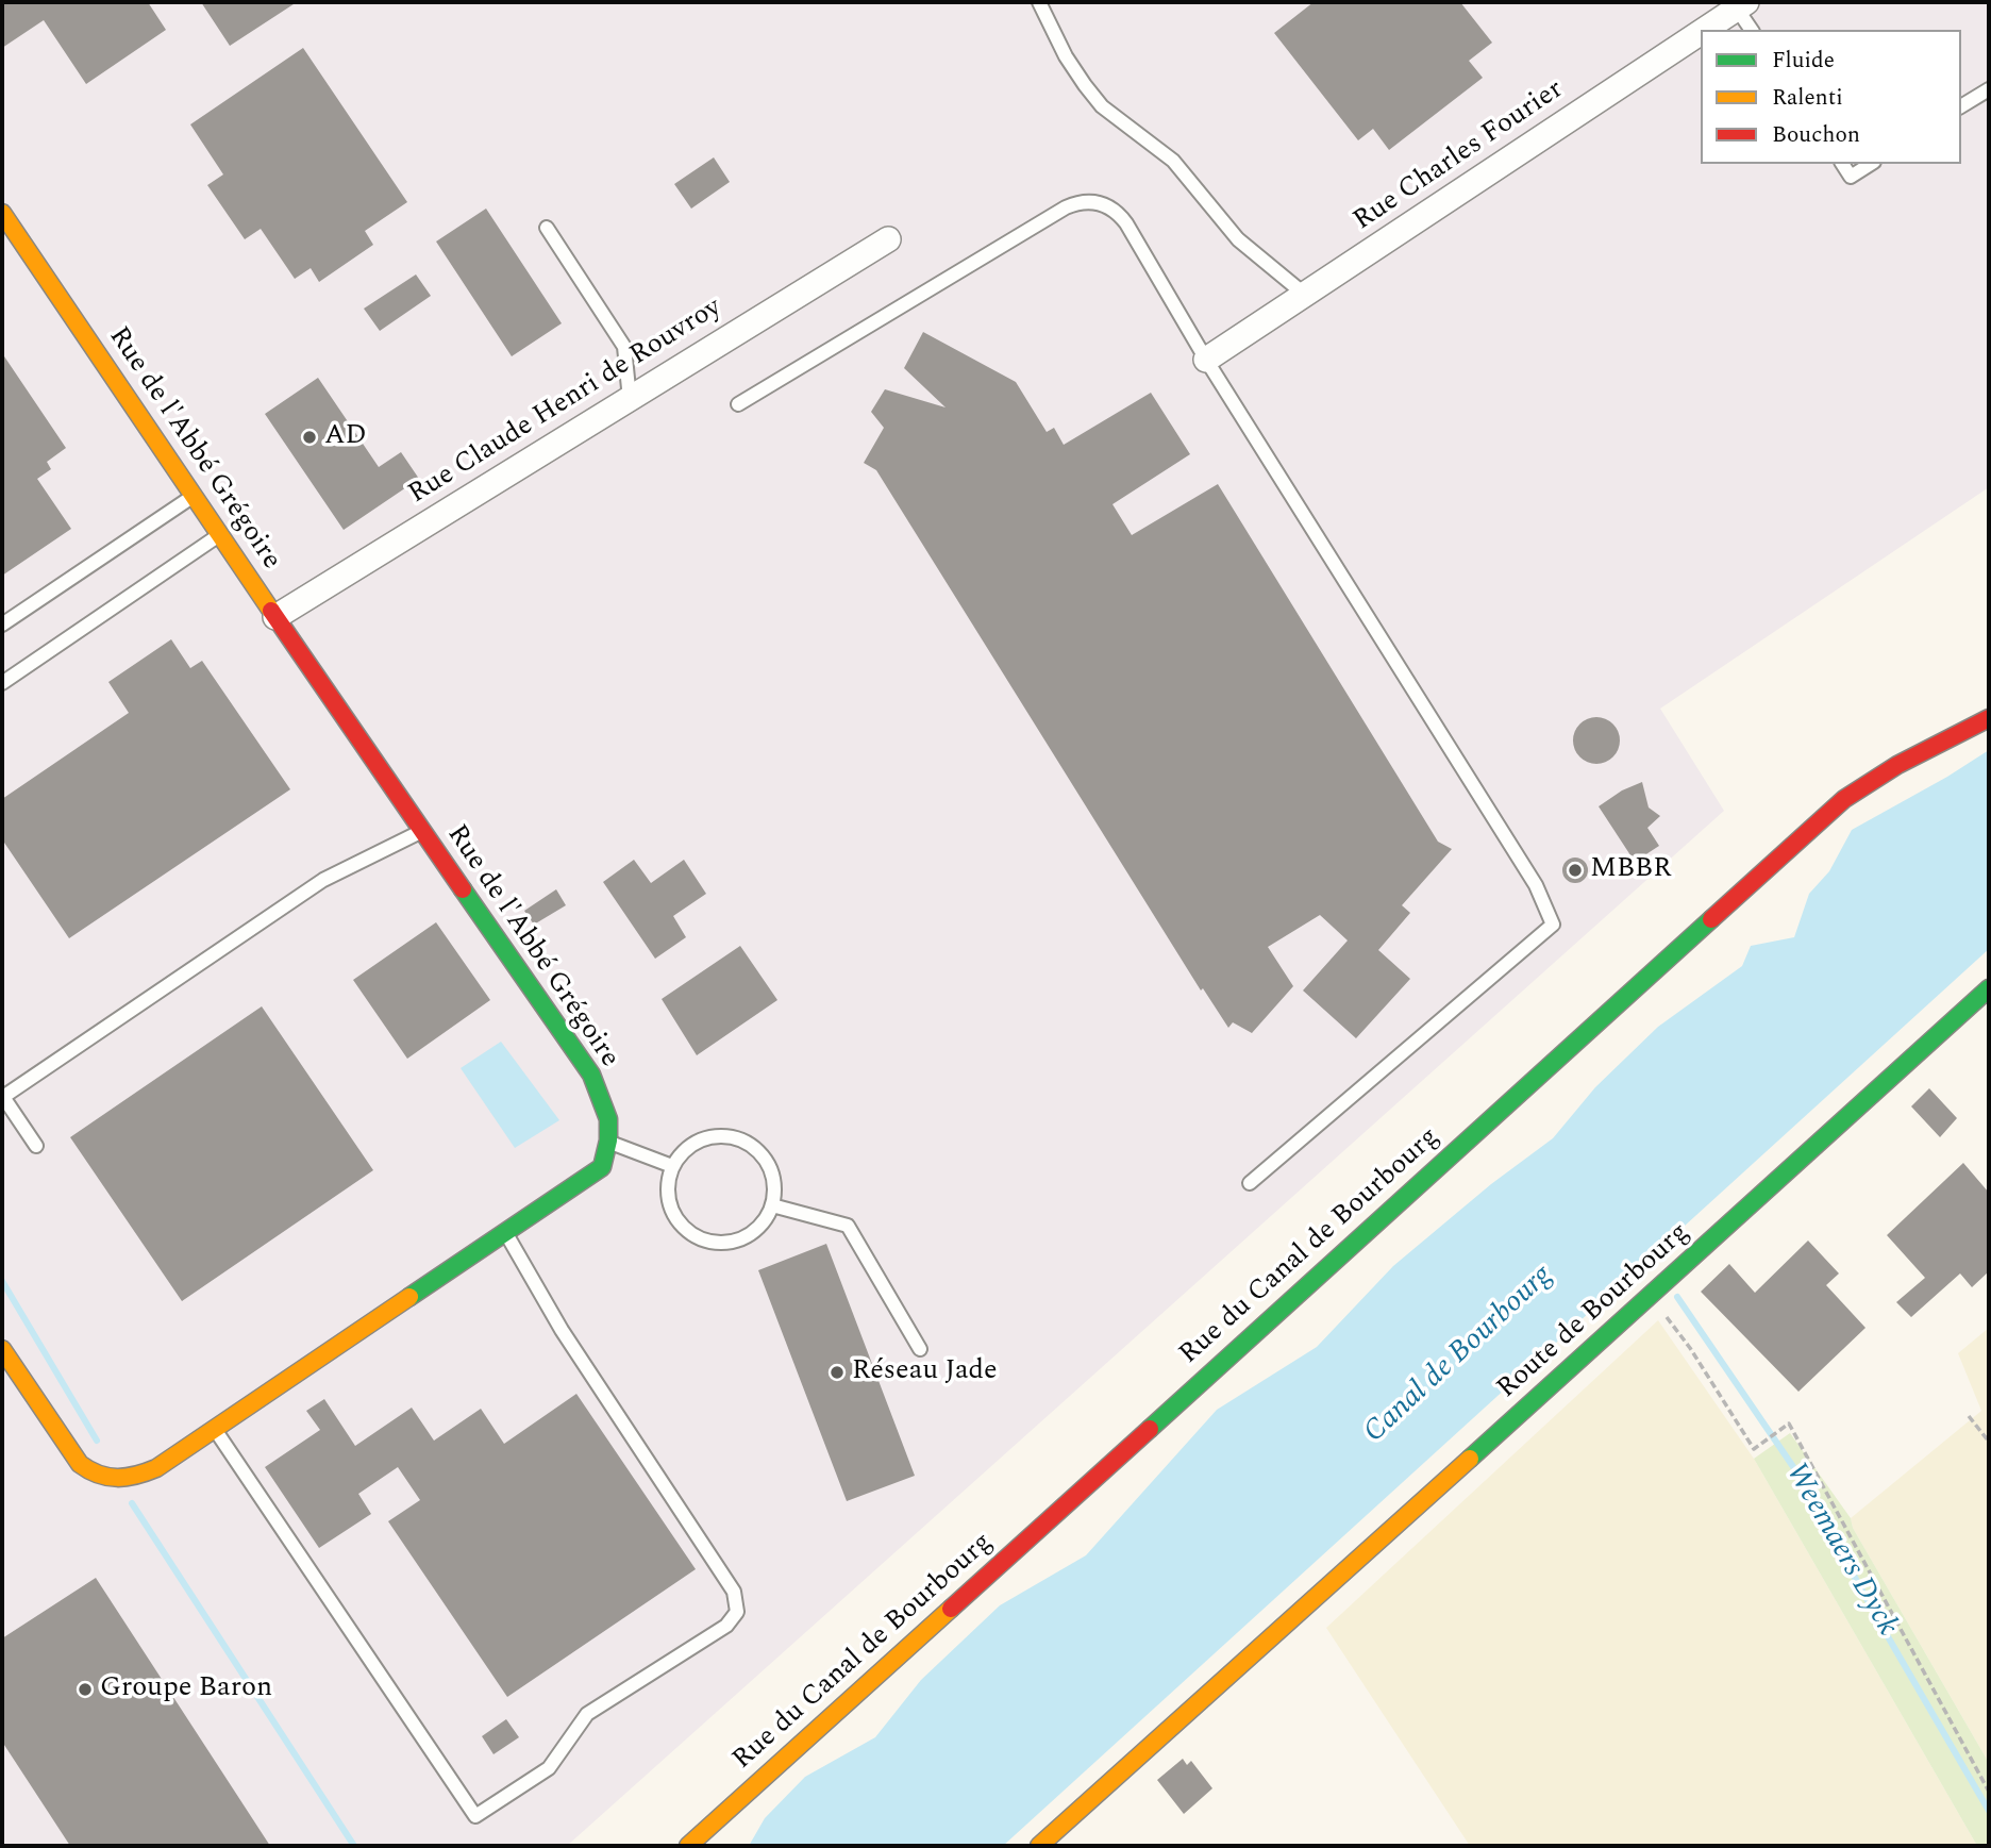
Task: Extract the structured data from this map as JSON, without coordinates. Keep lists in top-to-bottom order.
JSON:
{
  "streets": {
    "street": [
      "Rue Charles Fourier",
      "Rue Claude Henri de Rouvroy",
      "Rue de l'Abbé Grégoire",
      "Rue du Canal de Bourbourg",
      "Route de Bourbourg"
    ]
  },
  "crossings": [
    ["Rue Claude Henri de Rouvroy", "Rue de l'Abbé Grégoire"]
  ],
  "water": ["Canal de Bourbourg", "Weemaers Dyck"],
  "places": [
    "AD",
    "MBBR",
    "Réseau Jade",
    "Groupe Baron"
  ],
  "legend": ["Fluide", "Ralenti", "Bouchon"]
}
